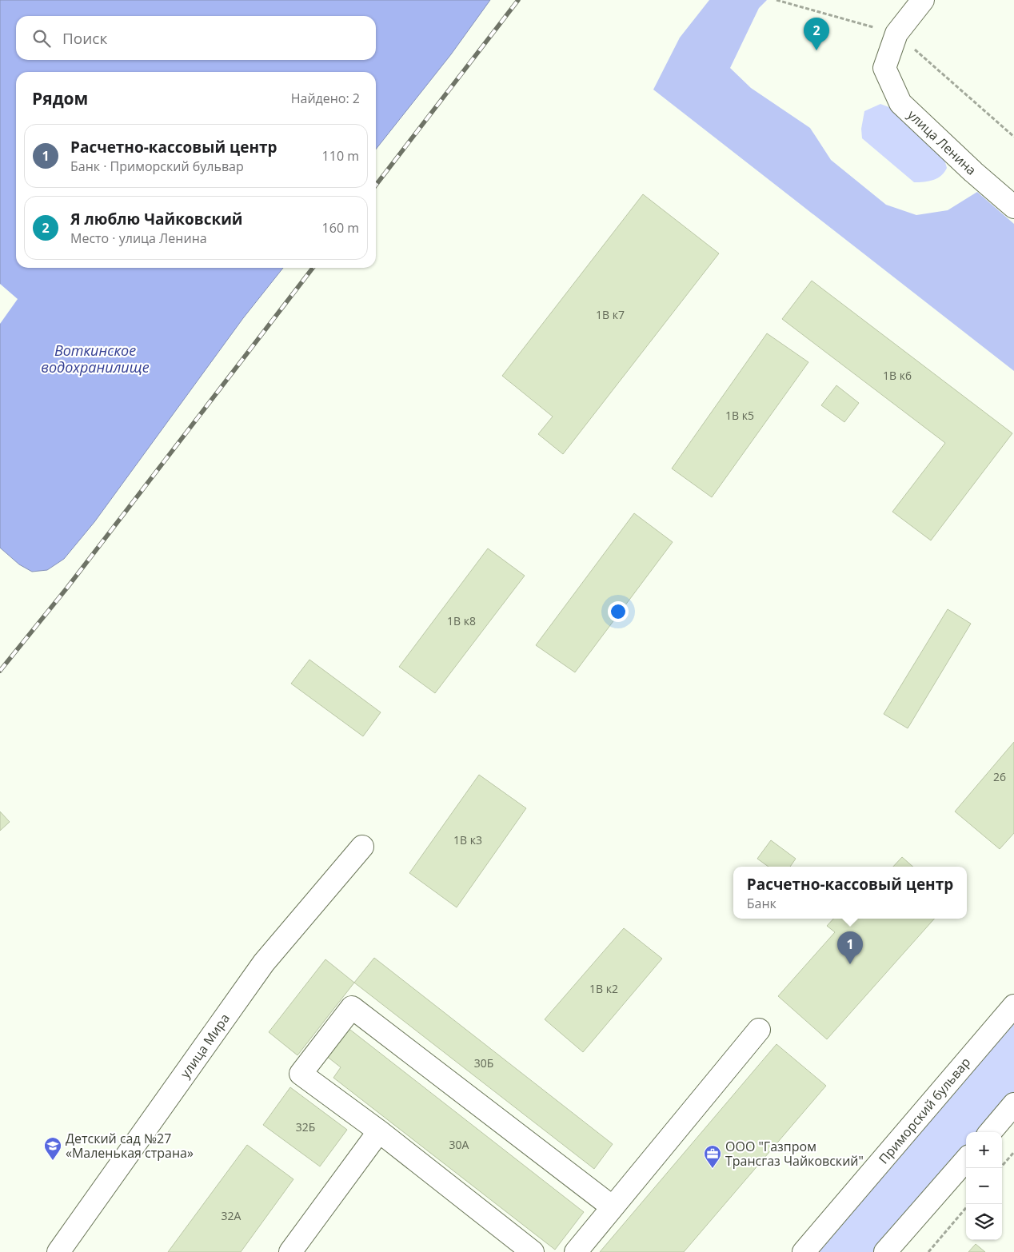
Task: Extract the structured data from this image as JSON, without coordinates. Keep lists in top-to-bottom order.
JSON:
{
  "streets": {
    "street": ["улица Ленина", "улица Мира", "Приморский бульвар"]
  },
  "water": ["Воткинское водохранилище"],
  "places": {
    "school or university": ["Детский сад №27 «Маленькая страна»"],
    "office": ["ООО \"Газпром Трансгаз Чайковский\""]
  },
  "house_numbers": [
    "1В к7",
    "1В к6",
    "1В к5",
    "1В к8",
    "26",
    "1В к3",
    "1В к2",
    "30Б",
    "32Б",
    "30А",
    "32А"
  ],
  "page": {
    "search": "Поиск",
    "pins": ["2", "1"],
    "heading": ["Рядом", "Найдено: 2"],
    "list": [
      {
        "mark": "1",
        "name": "Расчетно-кассовый центр",
        "note": "Банк · Приморский бульвар",
        "value": "110 m"
      },
      {
        "mark": "2",
        "name": "Я люблю Чайковский",
        "note": "Место · улица Ленина",
        "value": "160 m"
      }
    ],
    "popup": ["Расчетно-кассовый центр", "Банк"],
    "map_buttons": ["+", "−"]
  }
}
